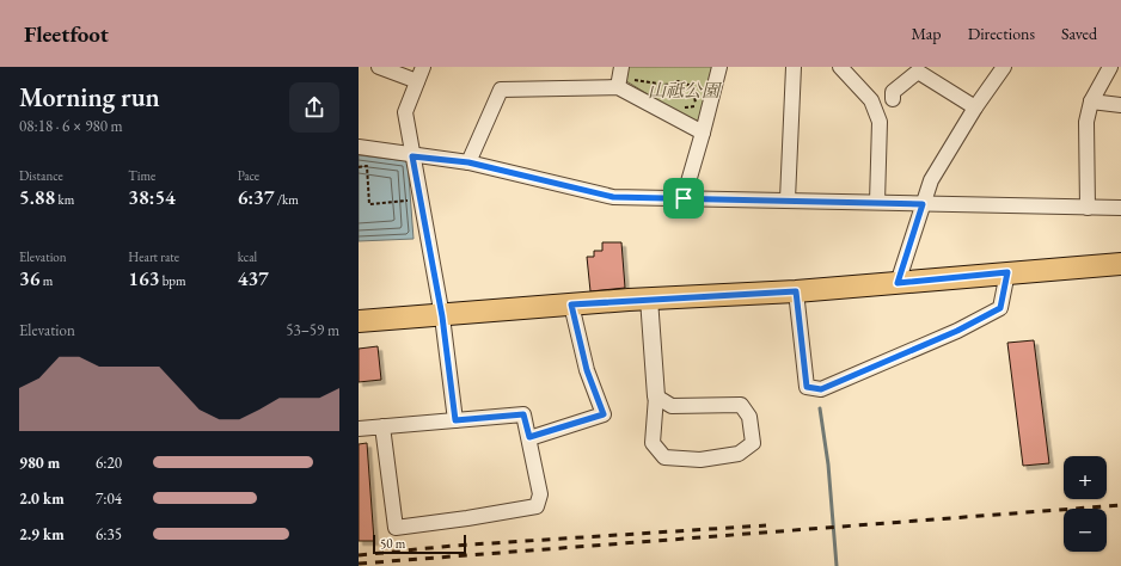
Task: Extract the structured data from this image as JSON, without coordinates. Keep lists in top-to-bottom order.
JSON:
{
  "parks": ["山祗公園"],
  "scale_bar": "50 m",
  "page": {
    "header": "Fleetfoot",
    "nav": ["Map", "Directions", "Saved"],
    "heading": ["Morning run", "08:18 · 6 × 980 m"],
    "stats": [
      ["Distance", "5.88 km"],
      ["Time", "38:54"],
      ["Pace", "6:37 /km"],
      ["Elevation", "36 m"],
      ["Heart rate", "163 bpm"],
      ["kcal", "437"]
    ],
    "chart": ["Elevation", "53–59 m"],
    "list": [
      {
        "name": "980 m",
        "note": "6:20"
      },
      {
        "name": "2.0 km",
        "note": "7:04"
      },
      {
        "name": "2.9 km",
        "note": "6:35"
      }
    ],
    "map_buttons": ["+", "−"],
    "scale": "50 m"
  }
}
